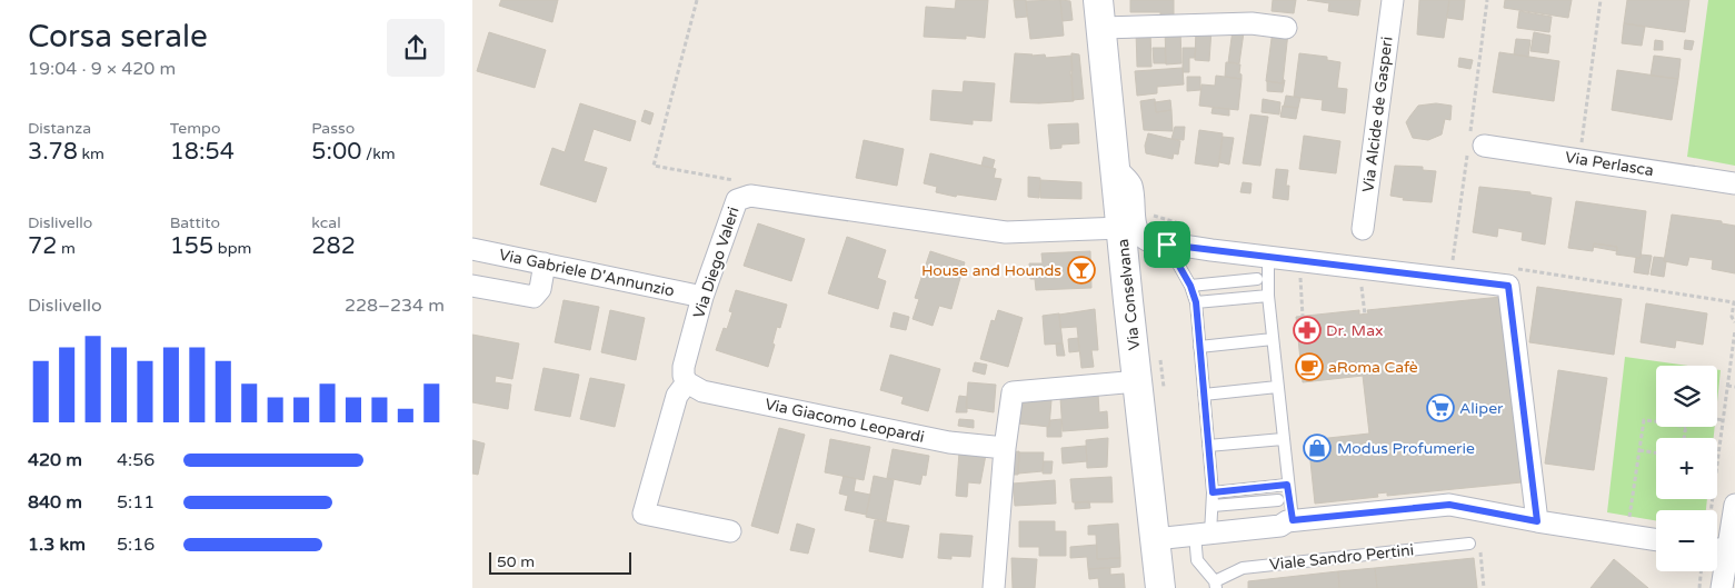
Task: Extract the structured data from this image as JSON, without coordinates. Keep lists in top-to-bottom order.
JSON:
{
  "streets": {
    "main road": ["Via Conselvana"],
    "street": [
      "Via Alcide de Gasperi",
      "Via Perlasca",
      "Via Diego Valeri",
      "Via Gabriele D'Annunzio",
      "Via Giacomo Leopardi"
    ],
    "lane": ["Viale Sandro Pertini"]
  },
  "crossings": [
    ["Via Diego Valeri", "Via Gabriele D'Annunzio"],
    ["Via Diego Valeri", "Via Conselvana"],
    ["Via Diego Valeri", "Via Giacomo Leopardi"]
  ],
  "places": {
    "bar": ["House and Hounds"],
    "pharmacy": ["Dr. Max"],
    "cafe": ["aRoma Cafè"],
    "supermarket": ["Aliper"],
    "shop": ["Modus Profumerie"]
  },
  "scale_bar": "50 m",
  "page": {
    "heading": ["Corsa serale", "19:04 · 9 × 420 m"],
    "stats": [
      ["Distanza", "3.78 km"],
      ["Tempo", "18:54"],
      ["Passo", "5:00 /km"],
      ["Dislivello", "72 m"],
      ["Battito", "155 bpm"],
      ["kcal", "282"]
    ],
    "chart": ["Dislivello", "228–234 m"],
    "map_buttons": ["+", "−"],
    "list": [
      {
        "name": "420 m",
        "note": "4:56"
      },
      {
        "name": "840 m",
        "note": "5:11"
      },
      {
        "name": "1.3 km",
        "note": "5:16"
      }
    ],
    "scale": "50 m"
  }
}
